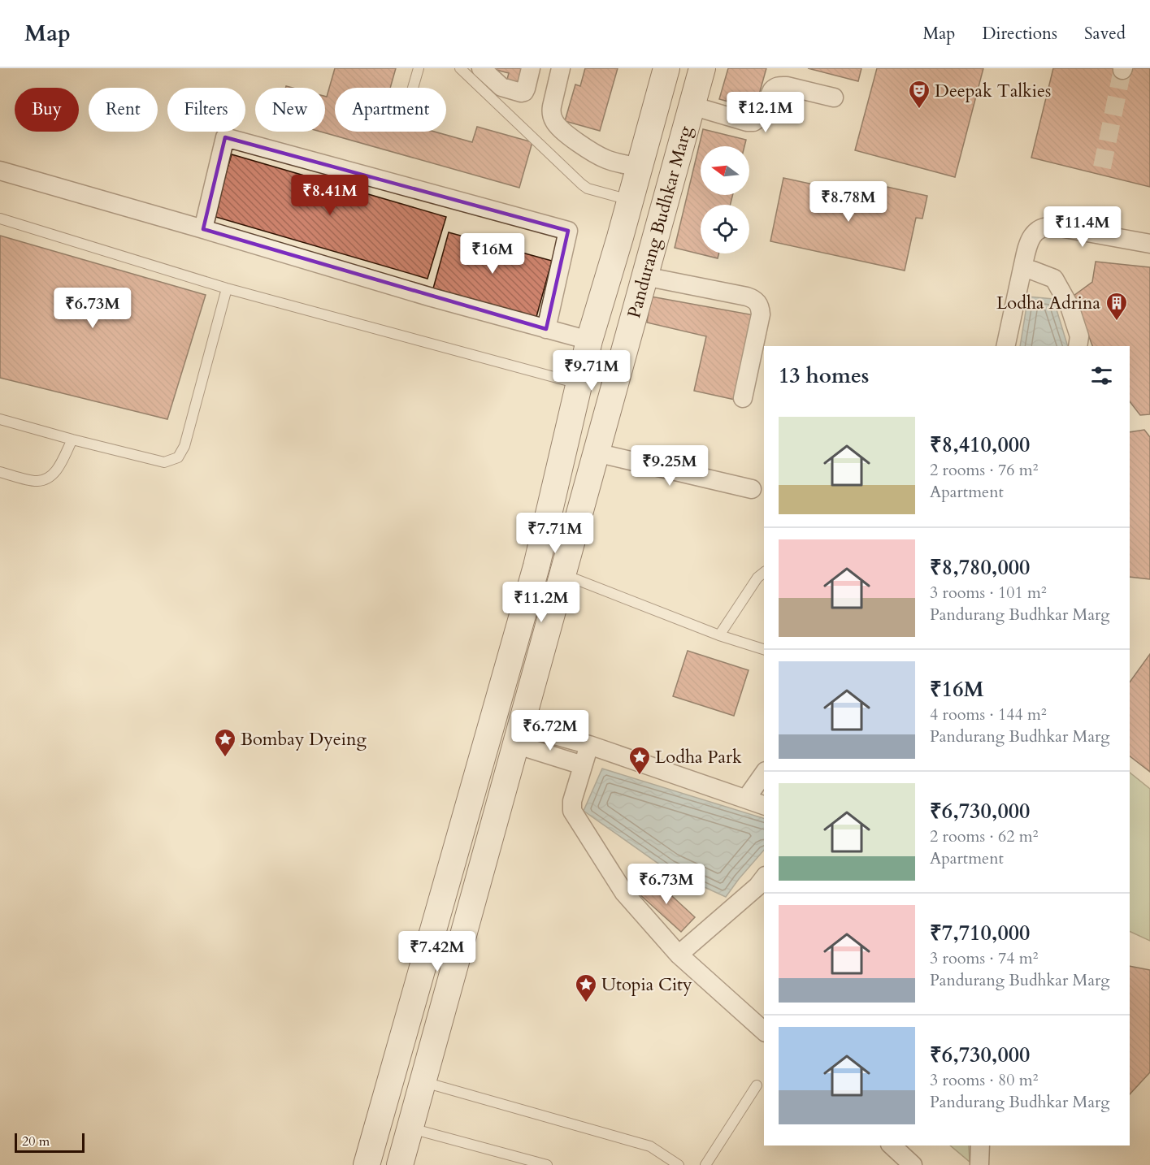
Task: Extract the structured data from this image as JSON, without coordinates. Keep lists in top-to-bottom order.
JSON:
{
  "streets": {
    "main road": ["Pandurang Budhkar Marg"]
  },
  "places": {
    "theatre": ["Deepak Talkies"],
    "building": ["Lodha Adrina"],
    "place": ["Bombay Dyeing", "Lodha Park", "Utopia City"]
  },
  "scale_bar": "20 m",
  "north": "left",
  "page": {
    "header": "Map",
    "nav": ["Map", "Directions", "Saved"],
    "chip": [
      "Buy",
      "Rent",
      "Filters",
      "New",
      "Apartment"
    ],
    "price": [
      "₹12.1M",
      "₹8.41M",
      "₹8.78M",
      "₹11.4M",
      "₹16M",
      "₹6.73M",
      "₹9.71M",
      "₹9.25M",
      "₹7.71M",
      "₹11.2M",
      "₹6.72M",
      "₹6.73M",
      "₹7.42M"
    ],
    "heading": "13 homes",
    "list": [
      {
        "name": "₹8,410,000",
        "note": "2 rooms · 76 m² · Apartment"
      },
      {
        "name": "₹8,780,000",
        "note": "3 rooms · 101 m² · Pandurang Budhkar Marg"
      },
      {
        "name": "₹16M",
        "note": "4 rooms · 144 m² · Pandurang Budhkar Marg"
      },
      {
        "name": "₹6,730,000",
        "note": "2 rooms · 62 m² · Apartment"
      },
      {
        "name": "₹7,710,000",
        "note": "3 rooms · 74 m² · Pandurang Budhkar Marg"
      },
      {
        "name": "₹6,730,000",
        "note": "3 rooms · 80 m² · Pandurang Budhkar Marg"
      }
    ],
    "scale": "20 m"
  }
}
